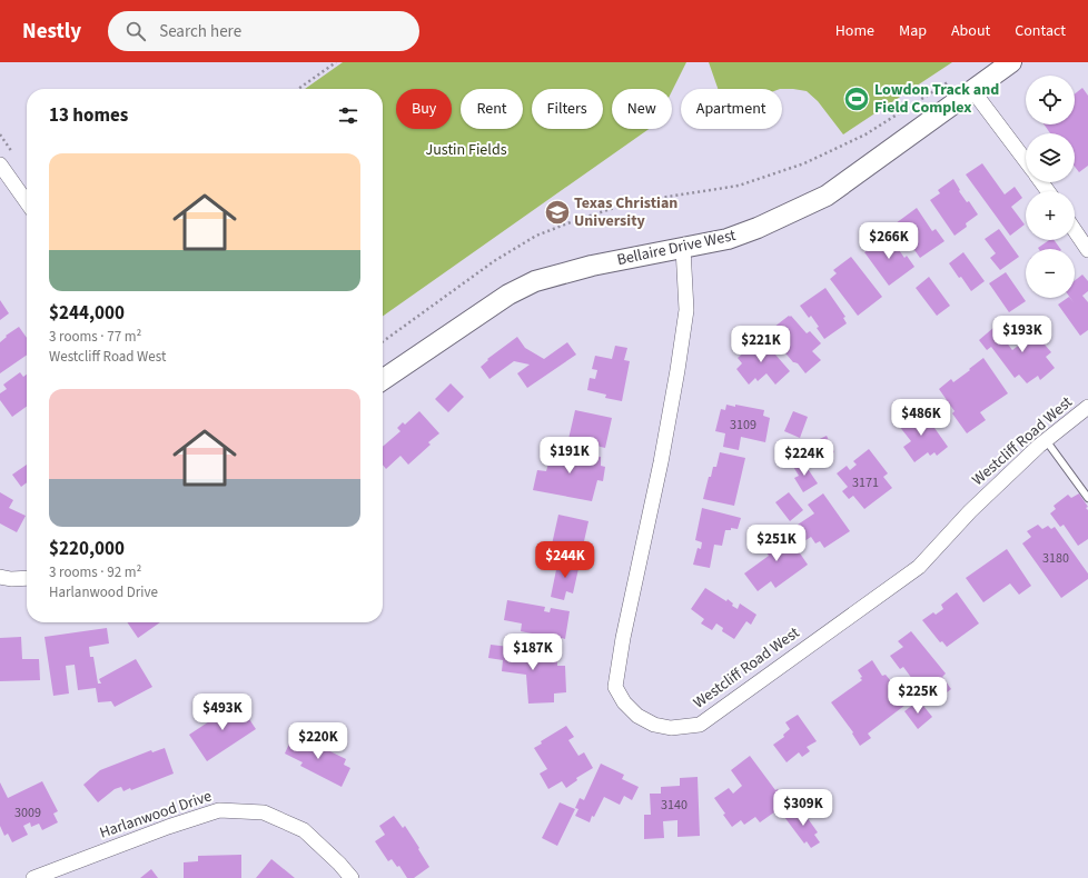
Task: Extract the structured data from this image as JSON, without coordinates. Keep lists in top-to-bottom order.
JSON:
{
  "streets": {
    "street": ["Bellaire Drive West", "Westcliff Road West", "Harlanwood Drive"]
  },
  "crossings": [
    ["Bellaire Drive West", "Westcliff Road West"]
  ],
  "parks": ["Justin Fields"],
  "places": {
    "sports": ["Lowdon Track and Field Complex"],
    "school or university": ["Texas Christian University"]
  },
  "house_numbers": [
    "3109",
    "3171",
    "3180",
    "3140",
    "3009"
  ],
  "page": {
    "header": "Nestly",
    "search": "Search here",
    "nav": [
      "Home",
      "Map",
      "About",
      "Contact"
    ],
    "map_buttons": ["+", "−"],
    "chip": [
      "Buy",
      "Rent",
      "Filters",
      "New",
      "Apartment"
    ],
    "heading": "13 homes",
    "list": [
      {
        "name": "$244,000",
        "note": "3 rooms · 77 m² · Westcliff Road West"
      },
      {
        "name": "$220,000",
        "note": "3 rooms · 92 m² · Harlanwood Drive"
      }
    ],
    "price": [
      "$266K",
      "$193K",
      "$221K",
      "$486K",
      "$191K",
      "$224K",
      "$251K",
      "$244K",
      "$187K",
      "$225K",
      "$493K",
      "$220K",
      "$309K"
    ]
  }
}
